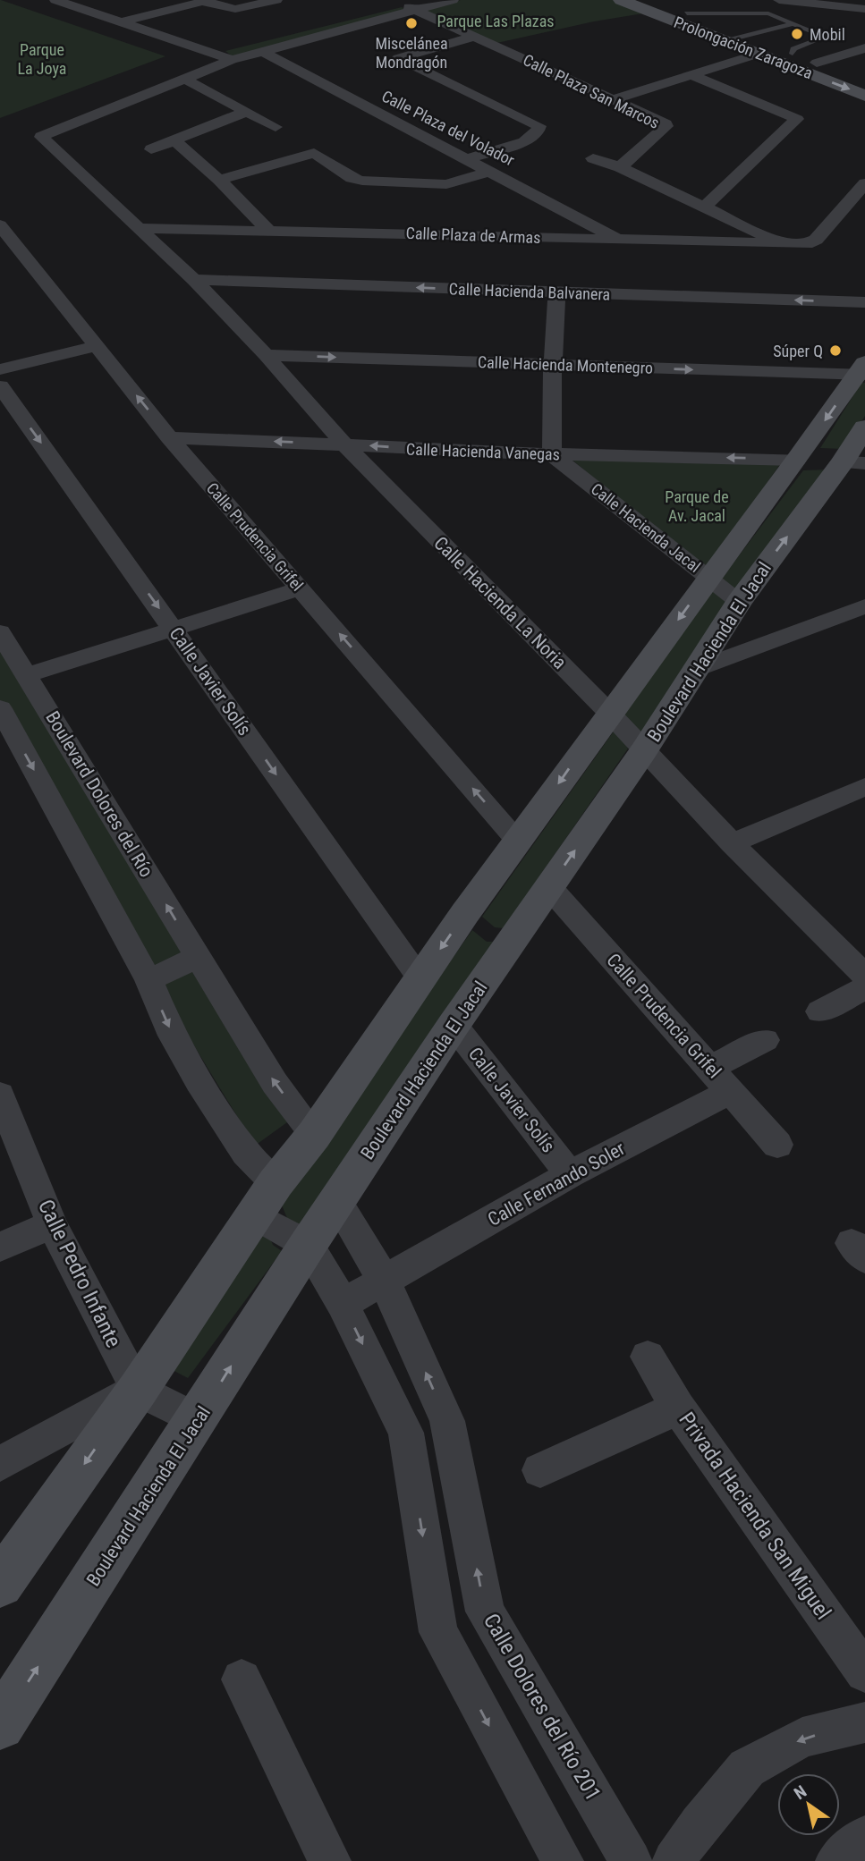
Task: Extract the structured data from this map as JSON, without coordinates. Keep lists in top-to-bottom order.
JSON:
{
  "streets": {
    "main road": ["Prolongación Zaragoza", "Boulevard Hacienda El Jacal"],
    "street": [
      "Calle Plaza San Marcos",
      "Calle Plaza del Volador",
      "Calle Plaza de Armas",
      "Calle Hacienda Balvanera",
      "Calle Hacienda Montenegro",
      "Calle Hacienda Vanegas",
      "Calle Hacienda Jacal",
      "Calle Prudencia Grifel",
      "Calle Hacienda La Noria",
      "Calle Javier Solís",
      "Boulevard Dolores del Río",
      "Calle Fernando Soler",
      "Calle Pedro Infante",
      "Privada Hacienda San Miguel",
      "Calle Dolores del Río 201"
    ]
  },
  "crossings": [
    ["Calle Plaza del Volador", "Calle Plaza de Armas"],
    ["Calle Plaza de Armas", "Calle Hacienda La Noria"],
    ["Calle Hacienda Balvanera", "Calle Hacienda La Noria"],
    ["Calle Hacienda Montenegro", "Calle Hacienda La Noria"],
    ["Calle Hacienda Montenegro", "Boulevard Hacienda El Jacal"],
    ["Calle Hacienda Vanegas", "Calle Hacienda Jacal"],
    ["Calle Hacienda Vanegas", "Calle Prudencia Grifel"],
    ["Calle Hacienda Vanegas", "Calle Hacienda La Noria"],
    ["Calle Hacienda Vanegas", "Boulevard Hacienda El Jacal"],
    ["Calle Hacienda Jacal", "Boulevard Hacienda El Jacal"],
    ["Calle Prudencia Grifel", "Boulevard Hacienda El Jacal"],
    ["Calle Prudencia Grifel", "Calle Fernando Soler"],
    ["Calle Hacienda La Noria", "Boulevard Hacienda El Jacal"],
    ["Boulevard Hacienda El Jacal", "Calle Javier Solís"],
    ["Boulevard Hacienda El Jacal", "Boulevard Dolores del Río"],
    ["Boulevard Hacienda El Jacal", "Calle Pedro Infante"],
    ["Boulevard Hacienda El Jacal", "Calle Dolores del Río 201"],
    ["Calle Javier Solís", "Calle Fernando Soler"],
    ["Calle Fernando Soler", "Calle Dolores del Río 201"]
  ],
  "one_way": ["Calle Prudencia Grifel"],
  "parks": ["Parque Las Plazas", "Parque La Joya", "Parque de Av. Jacal"],
  "places": ["Miscelánea Mondragón", "Mobil", "Súper Q"],
  "north": "top left"
}
